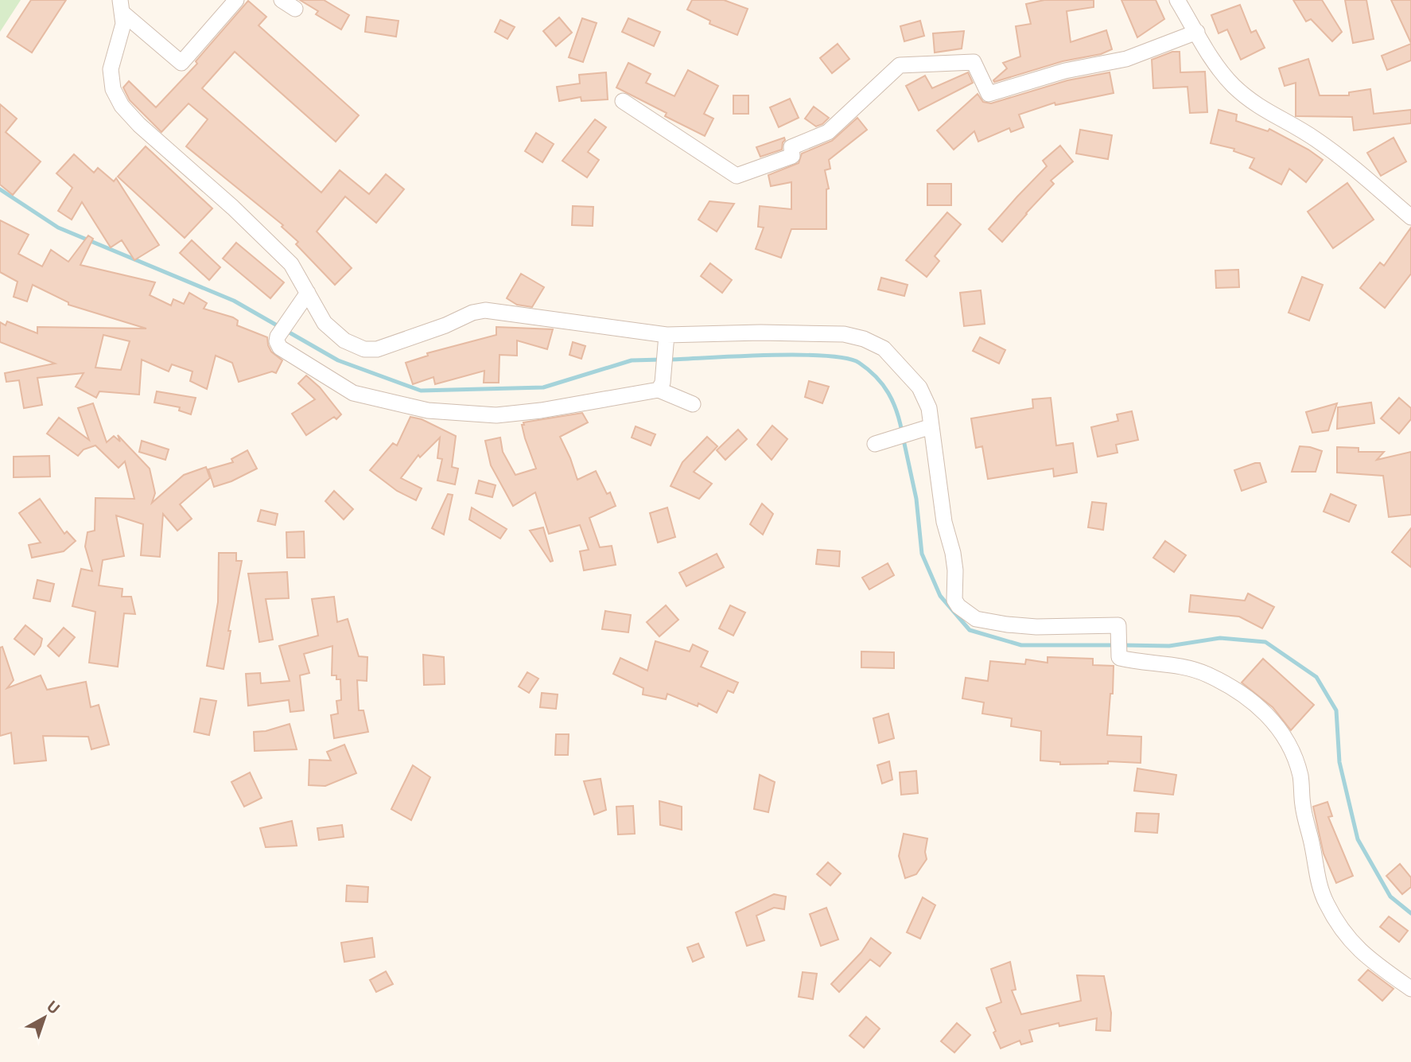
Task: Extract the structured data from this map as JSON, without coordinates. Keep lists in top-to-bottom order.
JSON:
{
  "north": "top right"
}
